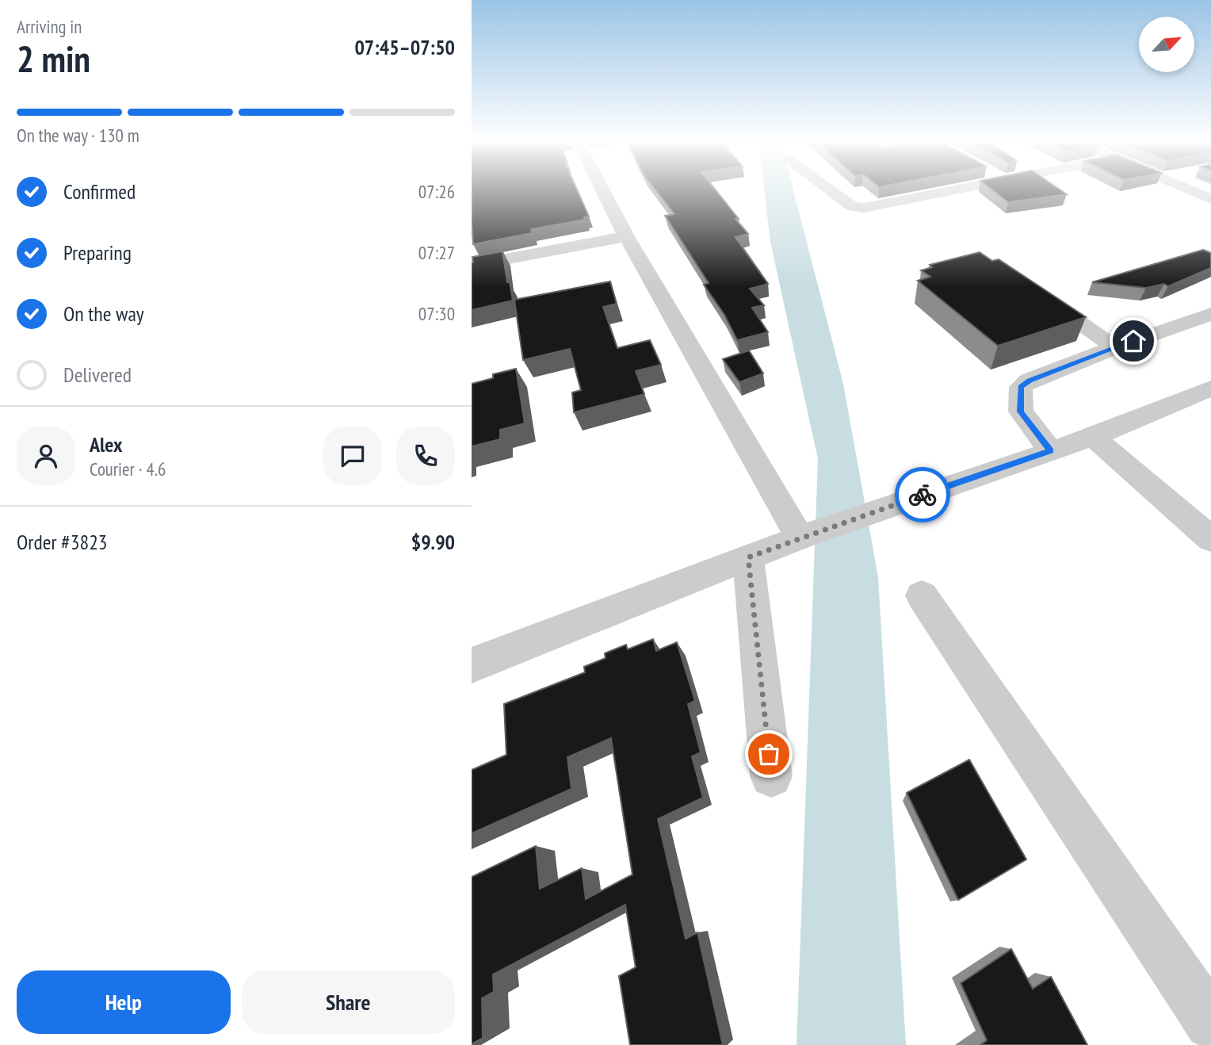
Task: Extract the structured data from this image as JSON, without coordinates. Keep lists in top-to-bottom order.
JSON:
{
  "north": "top right",
  "page": {
    "heading": ["2 min", "Arriving in", "07:45–07:50"],
    "panel": [
      "Alex",
      "Courier · 4.6",
      "Order #3823",
      "$9.90"
    ],
    "bar": "On the way · 130 m",
    "list": [
      ["Confirmed", "07:26"],
      ["Preparing", "07:27"],
      ["On the way", "07:30"],
      "Delivered"
    ],
    "buttons": ["Help", "Share"]
  }
}
